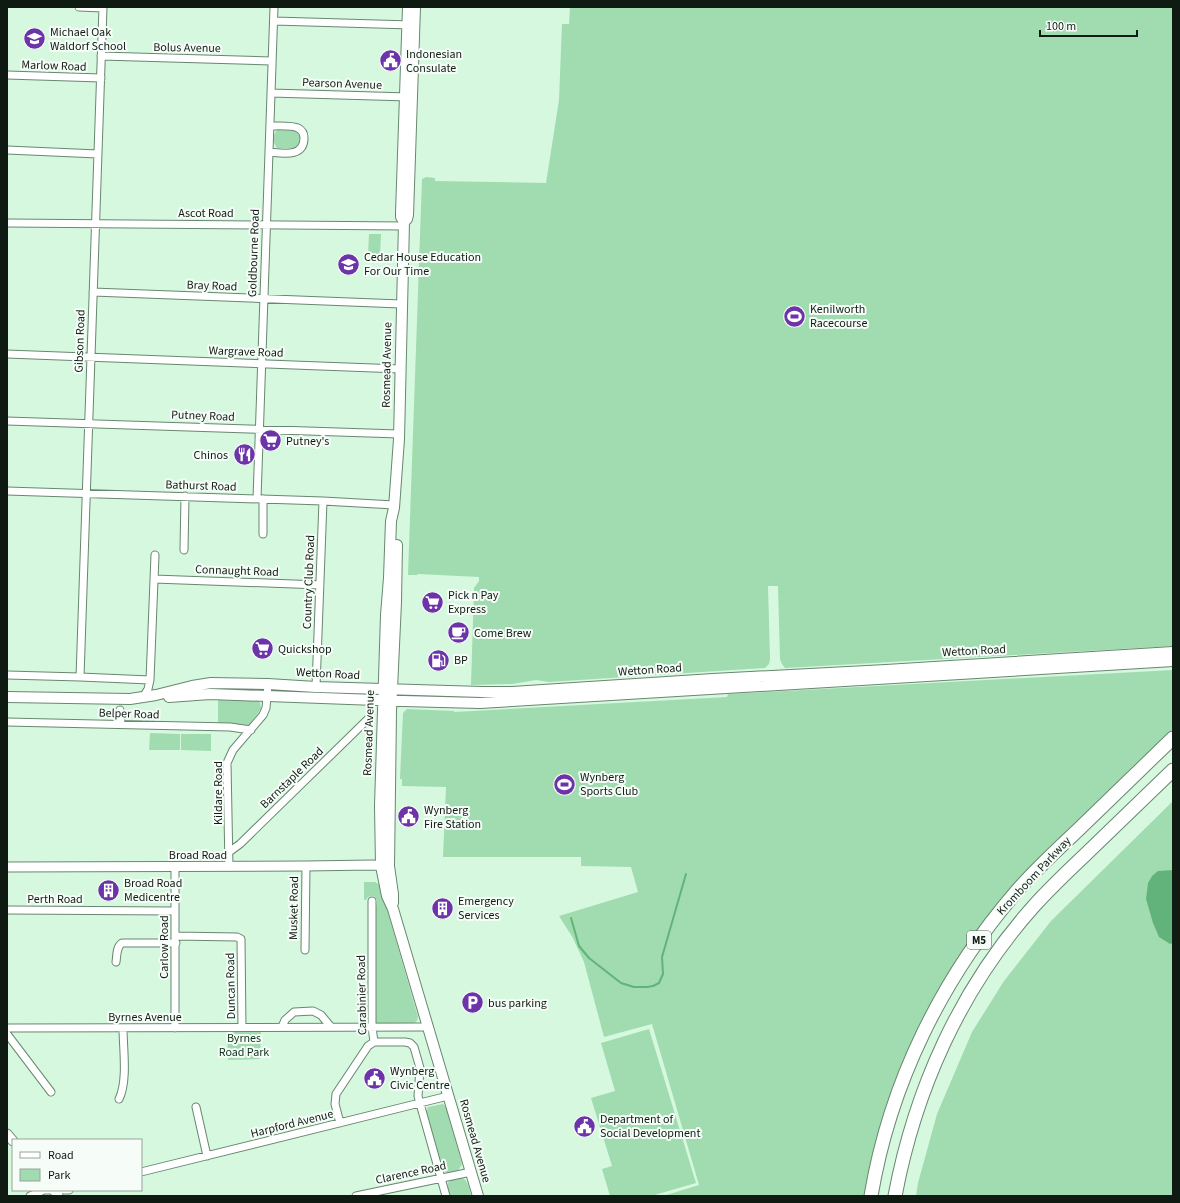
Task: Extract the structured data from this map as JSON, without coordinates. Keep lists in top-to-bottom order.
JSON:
{
  "streets": {
    "highway": ["Kromboom Parkway", "M5"],
    "main road": ["Rosmead Avenue", "Wetton Road"],
    "street": [
      "Bolus Avenue",
      "Marlow Road",
      "Pearson Avenue",
      "Ascot Road",
      "Goldbourne Road",
      "Bray Road",
      "Gibson Road",
      "Wargrave Road",
      "Putney Road",
      "Bathurst Road",
      "Connaught Road",
      "Country Club Road",
      "Belper Road",
      "Barnstaple Road",
      "Kildare Road",
      "Broad Road",
      "Perth Road",
      "Musket Road",
      "Carlow Road",
      "Duncan Road",
      "Carabinier Road",
      "Byrnes Avenue",
      "Harpford Avenue",
      "Clarence Road"
    ]
  },
  "crossings": [
    ["Bolus Avenue", "Goldbourne Road"],
    ["Bolus Avenue", "Gibson Road"],
    ["Marlow Road", "Gibson Road"],
    ["Pearson Avenue", "Goldbourne Road"],
    ["Pearson Avenue", "Rosmead Avenue"],
    ["Ascot Road", "Goldbourne Road"],
    ["Ascot Road", "Gibson Road"],
    ["Ascot Road", "Rosmead Avenue"],
    ["Goldbourne Road", "Bray Road"],
    ["Goldbourne Road", "Wargrave Road"],
    ["Goldbourne Road", "Putney Road"],
    ["Goldbourne Road", "Bathurst Road"],
    ["Bray Road", "Gibson Road"],
    ["Bray Road", "Rosmead Avenue"],
    ["Gibson Road", "Wargrave Road"],
    ["Gibson Road", "Putney Road"],
    ["Gibson Road", "Bathurst Road"],
    ["Wargrave Road", "Rosmead Avenue"],
    ["Rosmead Avenue", "Putney Road"],
    ["Rosmead Avenue", "Bathurst Road"],
    ["Rosmead Avenue", "Wetton Road"],
    ["Rosmead Avenue", "Broad Road"],
    ["Rosmead Avenue", "Byrnes Avenue"],
    ["Rosmead Avenue", "Harpford Avenue"],
    ["Rosmead Avenue", "Clarence Road"],
    ["Bathurst Road", "Country Club Road"],
    ["Connaught Road", "Country Club Road"],
    ["Country Club Road", "Wetton Road"],
    ["Wetton Road", "Kildare Road"],
    ["Belper Road", "Kildare Road"],
    ["Barnstaple Road", "Kildare Road"],
    ["Kildare Road", "Broad Road"],
    ["Broad Road", "Musket Road"],
    ["Broad Road", "Carlow Road"],
    ["Perth Road", "Carlow Road"],
    ["Carlow Road", "Duncan Road"],
    ["Carlow Road", "Byrnes Avenue"],
    ["Duncan Road", "Byrnes Avenue"],
    ["Carabinier Road", "Byrnes Avenue"],
    ["Carabinier Road", "Harpford Avenue"]
  ],
  "parks": ["Byrnes Road Park"],
  "places": {
    "school or university": ["Michael Oak Waldorf School", "Cedar House Education For Our Time"],
    "public building": [
      "Indonesian Consulate",
      "Wynberg Fire Station",
      "Wynberg Civic Centre",
      "Department of Social Development"
    ],
    "sports": ["Kenilworth Racecourse", "Wynberg Sports Club"],
    "supermarket": ["Putney's", "Pick n Pay Express", "Quickshop"],
    "restaurant": ["Chinos"],
    "cafe": ["Come Brew"],
    "fuel station": ["BP"],
    "building": ["Broad Road Medicentre", "Emergency Services"],
    "parking": ["bus parking"]
  },
  "legend": ["Road", "Park"],
  "scale_bar": "100 m"
}
